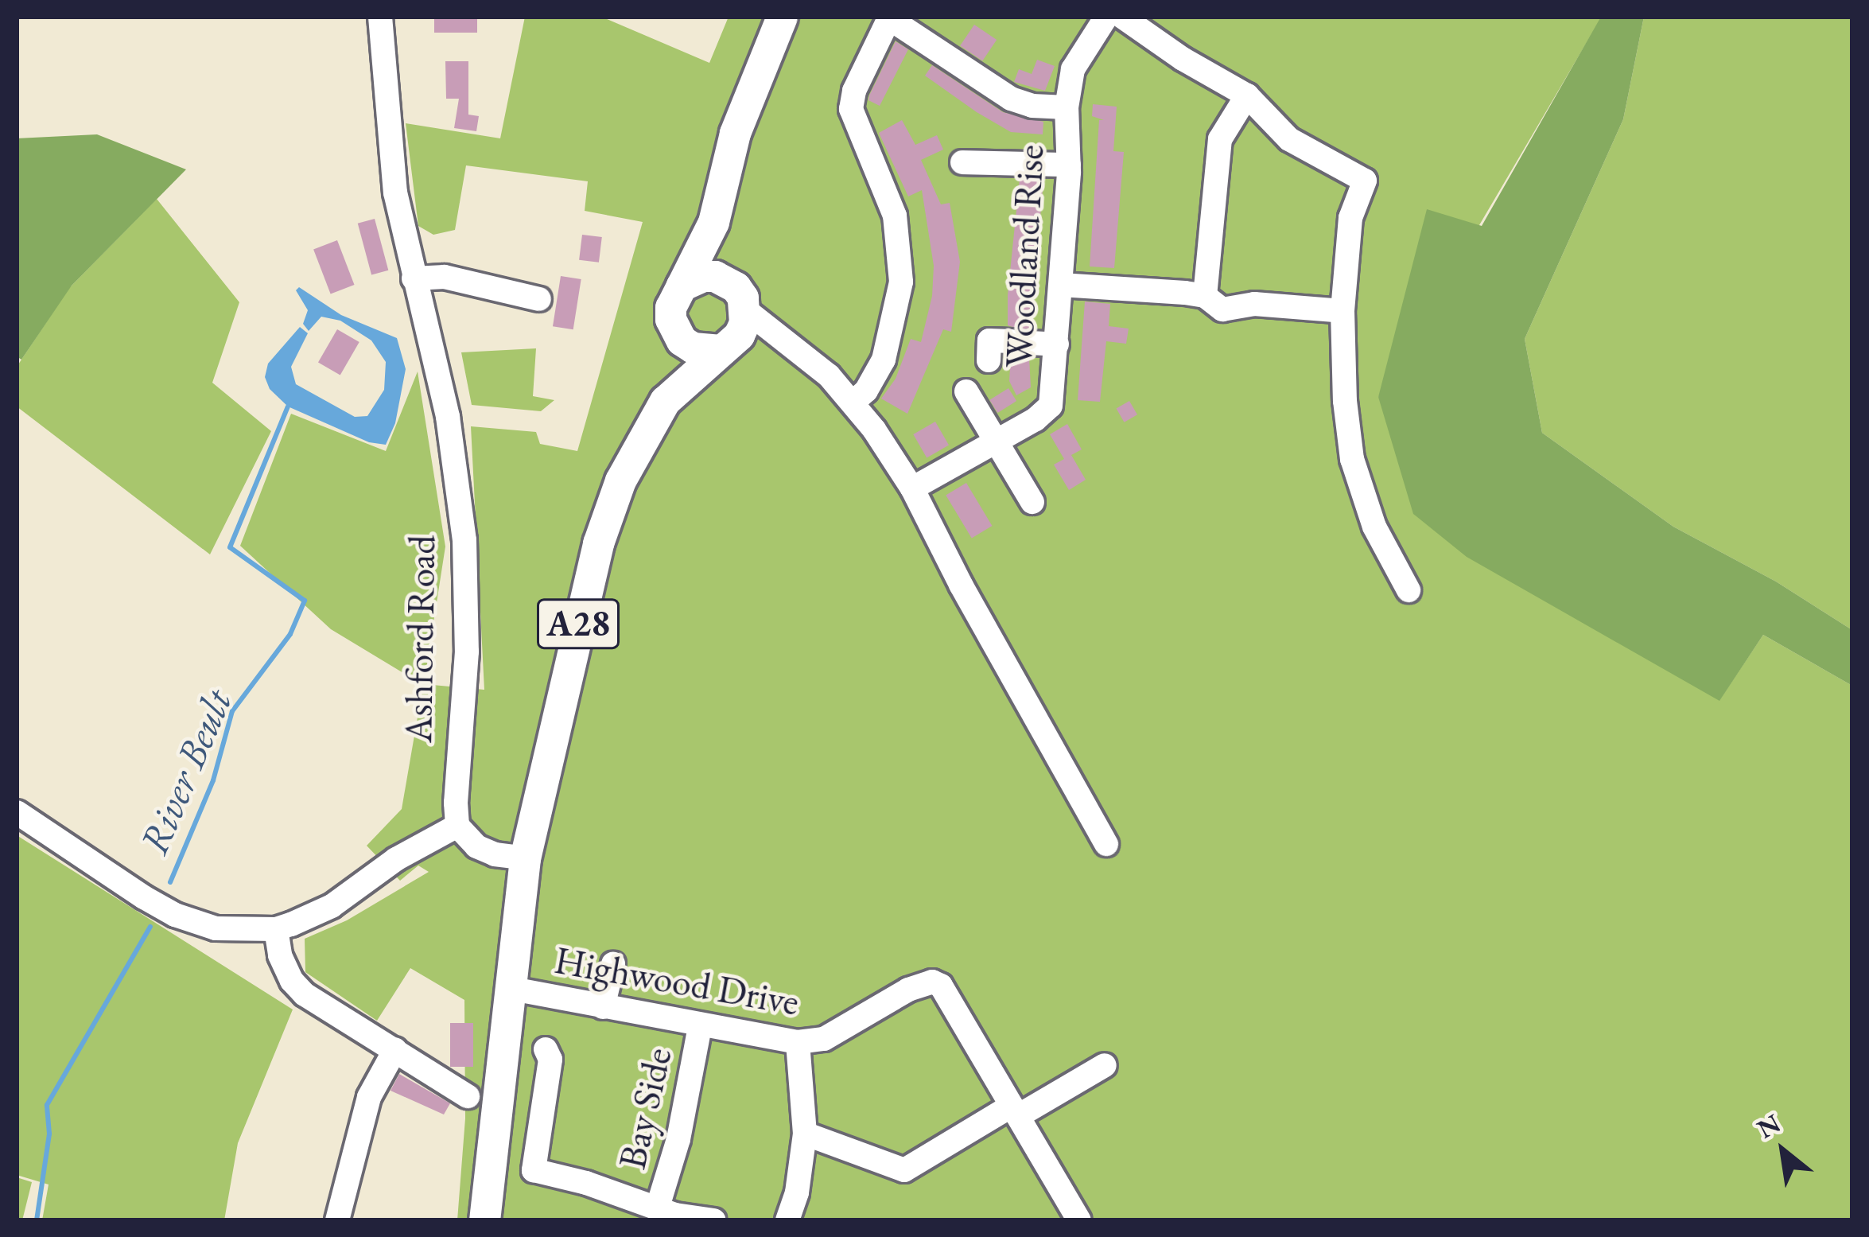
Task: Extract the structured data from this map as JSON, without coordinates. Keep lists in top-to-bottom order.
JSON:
{
  "streets": {
    "main road": ["A28"],
    "street": [
      "Woodland Rise",
      "Ashford Road",
      "Highwood Drive",
      "Bay Side"
    ]
  },
  "crossings": [
    ["A28", "Highwood Drive"],
    ["Highwood Drive", "Bay Side"]
  ],
  "water": ["River Beult"],
  "north": "top left"
}
